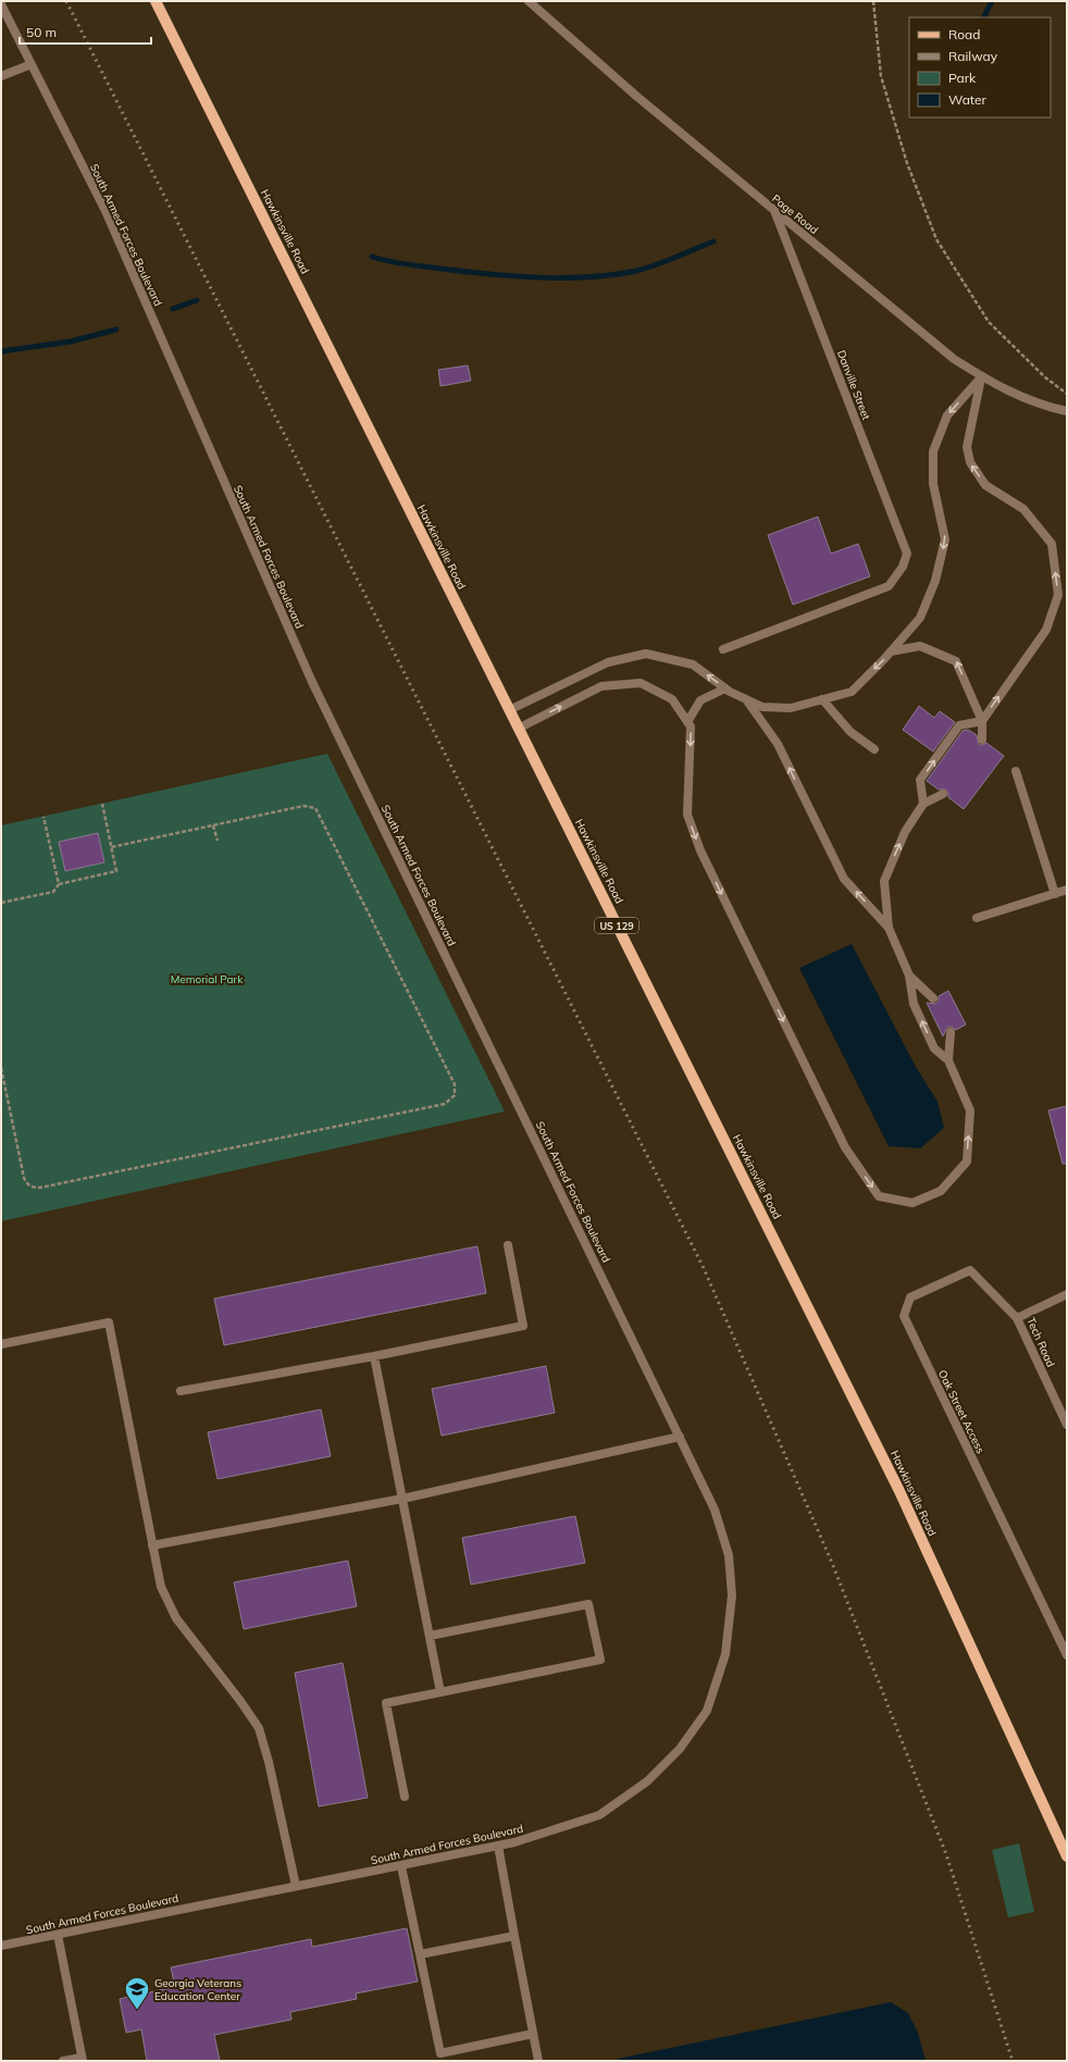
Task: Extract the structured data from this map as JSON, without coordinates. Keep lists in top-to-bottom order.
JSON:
{
  "streets": {
    "main road": ["Hawkinsville Road", "US 129"],
    "street": [
      "Page Road",
      "South Armed Forces Boulevard",
      "Danville Street",
      "Tech Road",
      "Oak Street Access"
    ]
  },
  "crossings": [
    ["Page Road", "Danville Street"],
    ["Tech Road", "Oak Street Access"]
  ],
  "parks": ["Memorial Park"],
  "places": {
    "school or university": ["Georgia Veterans Education Center"]
  },
  "legend": [
    "Road",
    "Railway",
    "Park",
    "Water"
  ],
  "scale_bar": "50 m"
}
